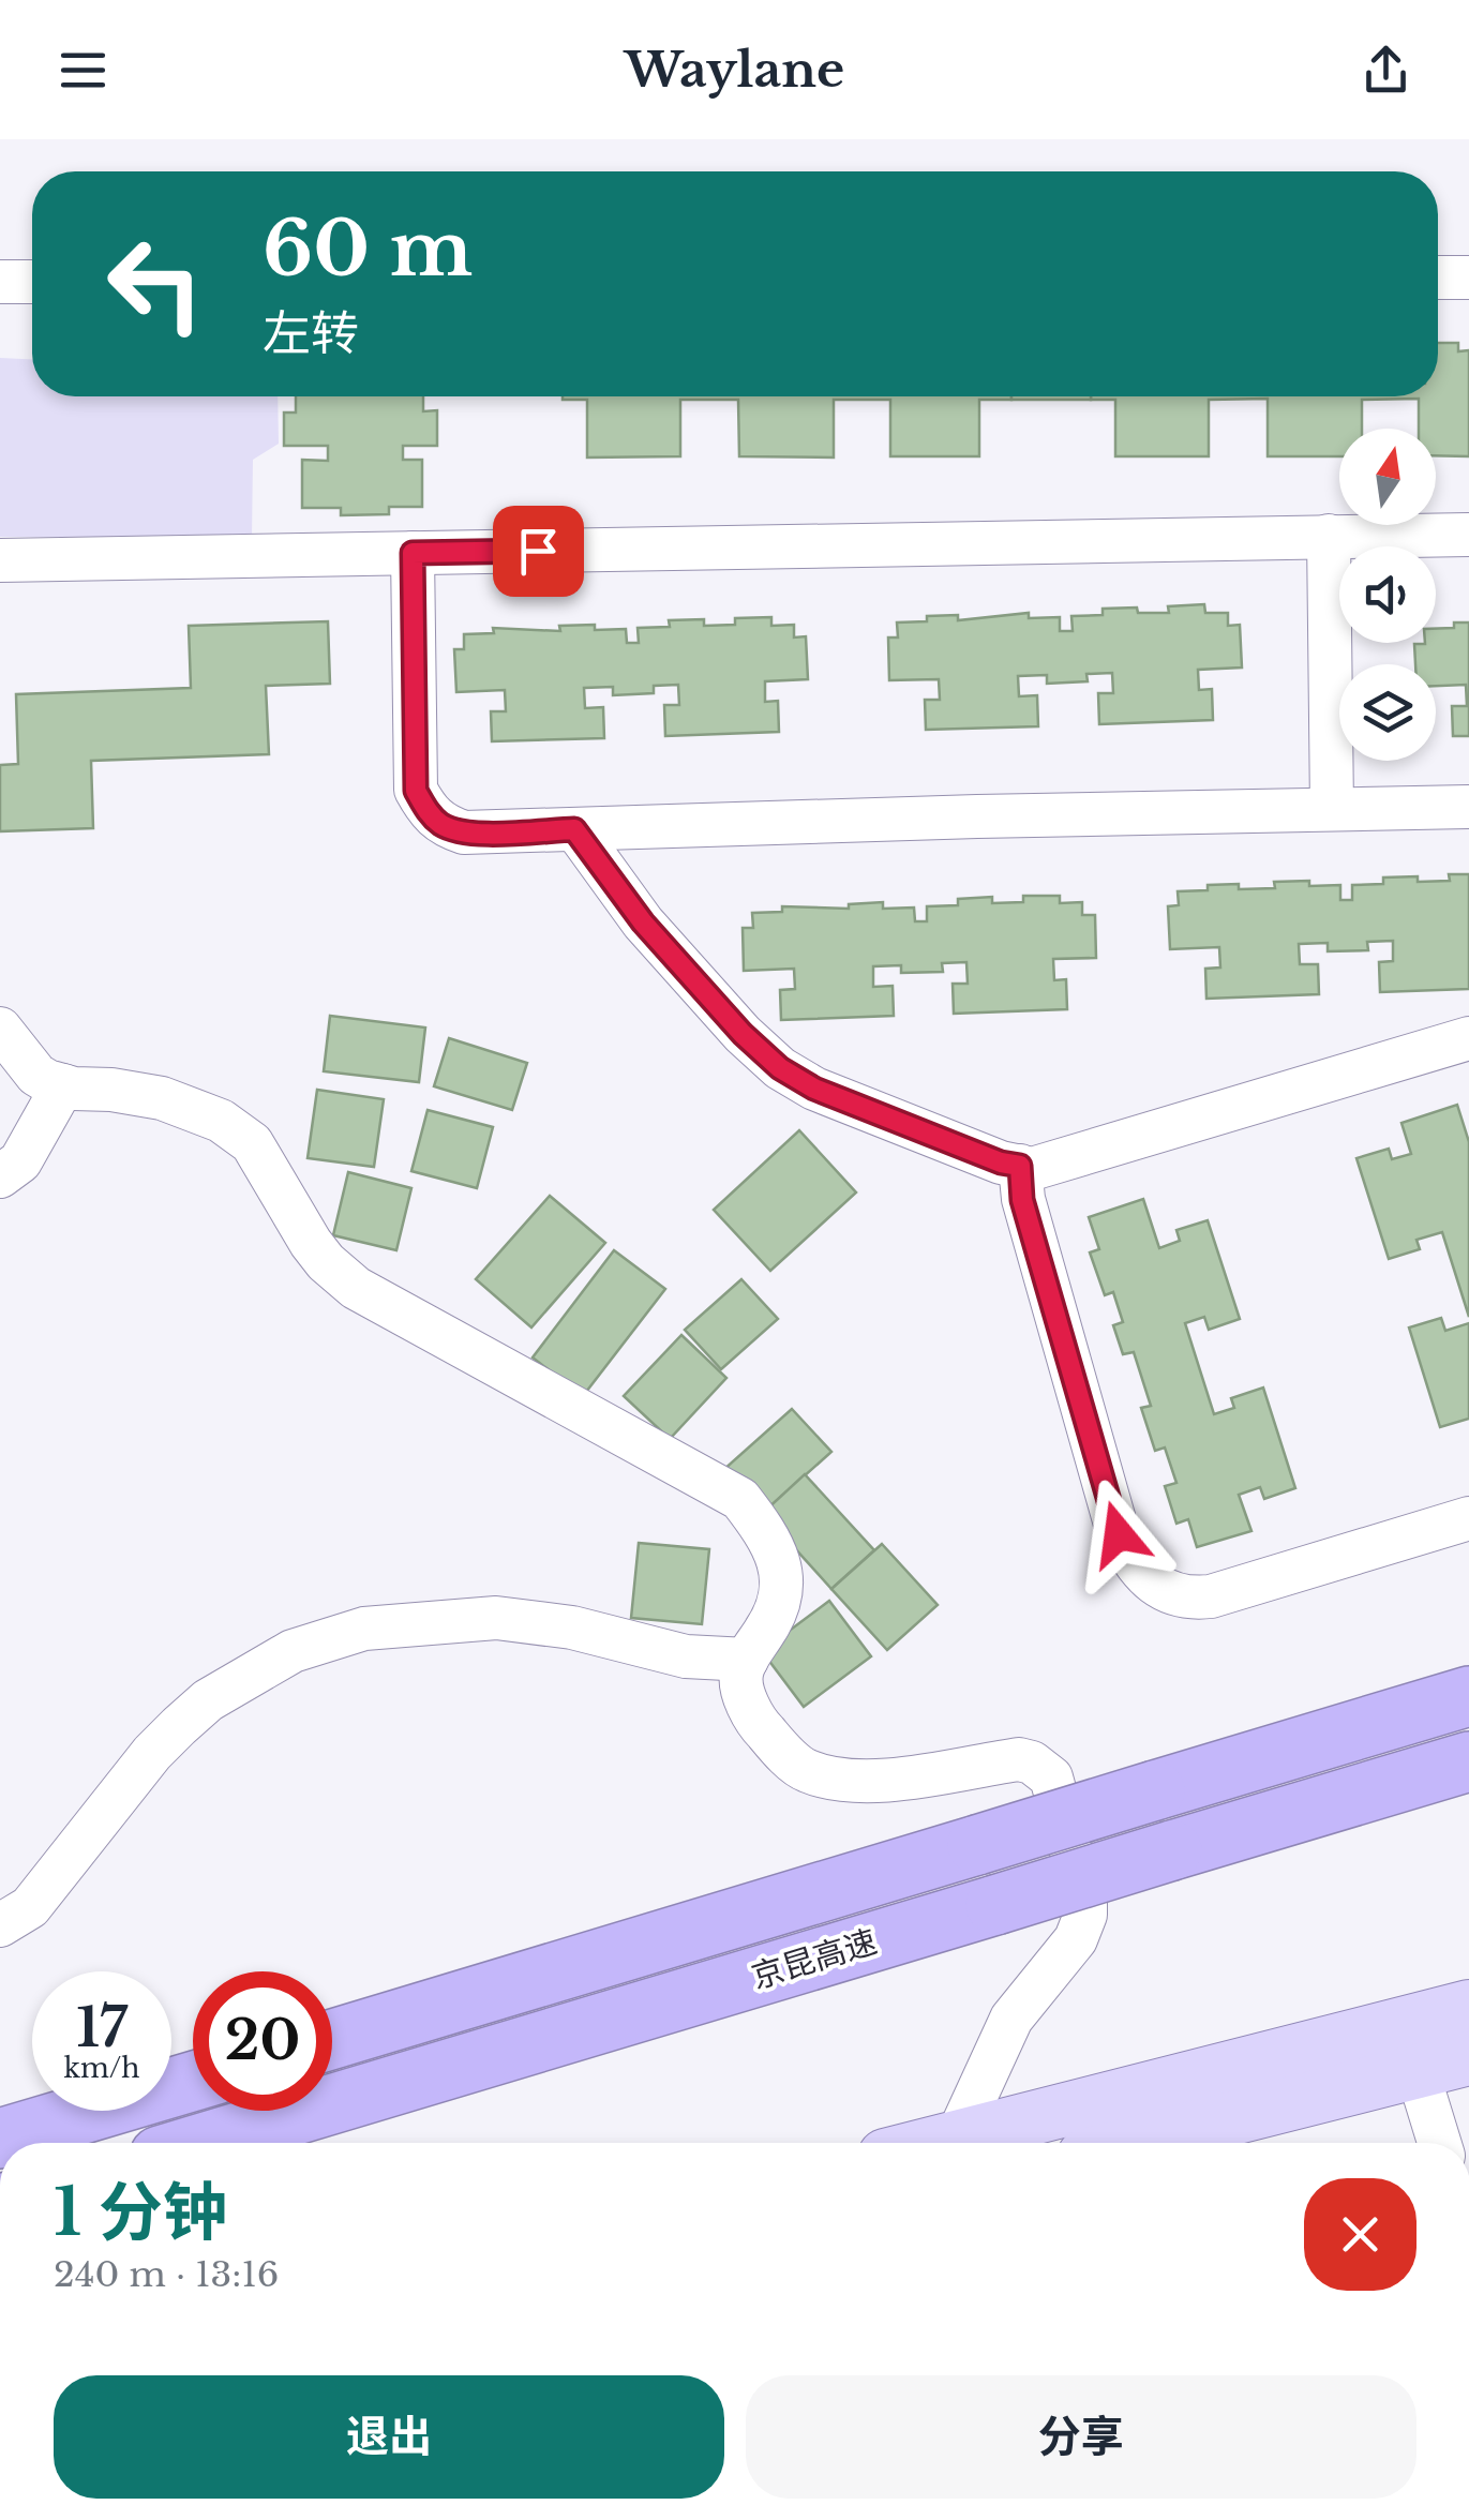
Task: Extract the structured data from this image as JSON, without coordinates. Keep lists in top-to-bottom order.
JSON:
{
  "streets": {
    "highway": ["京昆高速"]
  },
  "north": "top",
  "page": {
    "header": "Waylane",
    "turn": ["60 m", "左转"],
    "speed": "17 km/h",
    "limit": "20",
    "heading": ["1 分钟", "240 m · 13:16"],
    "buttons": ["退出", "分享"]
  }
}
